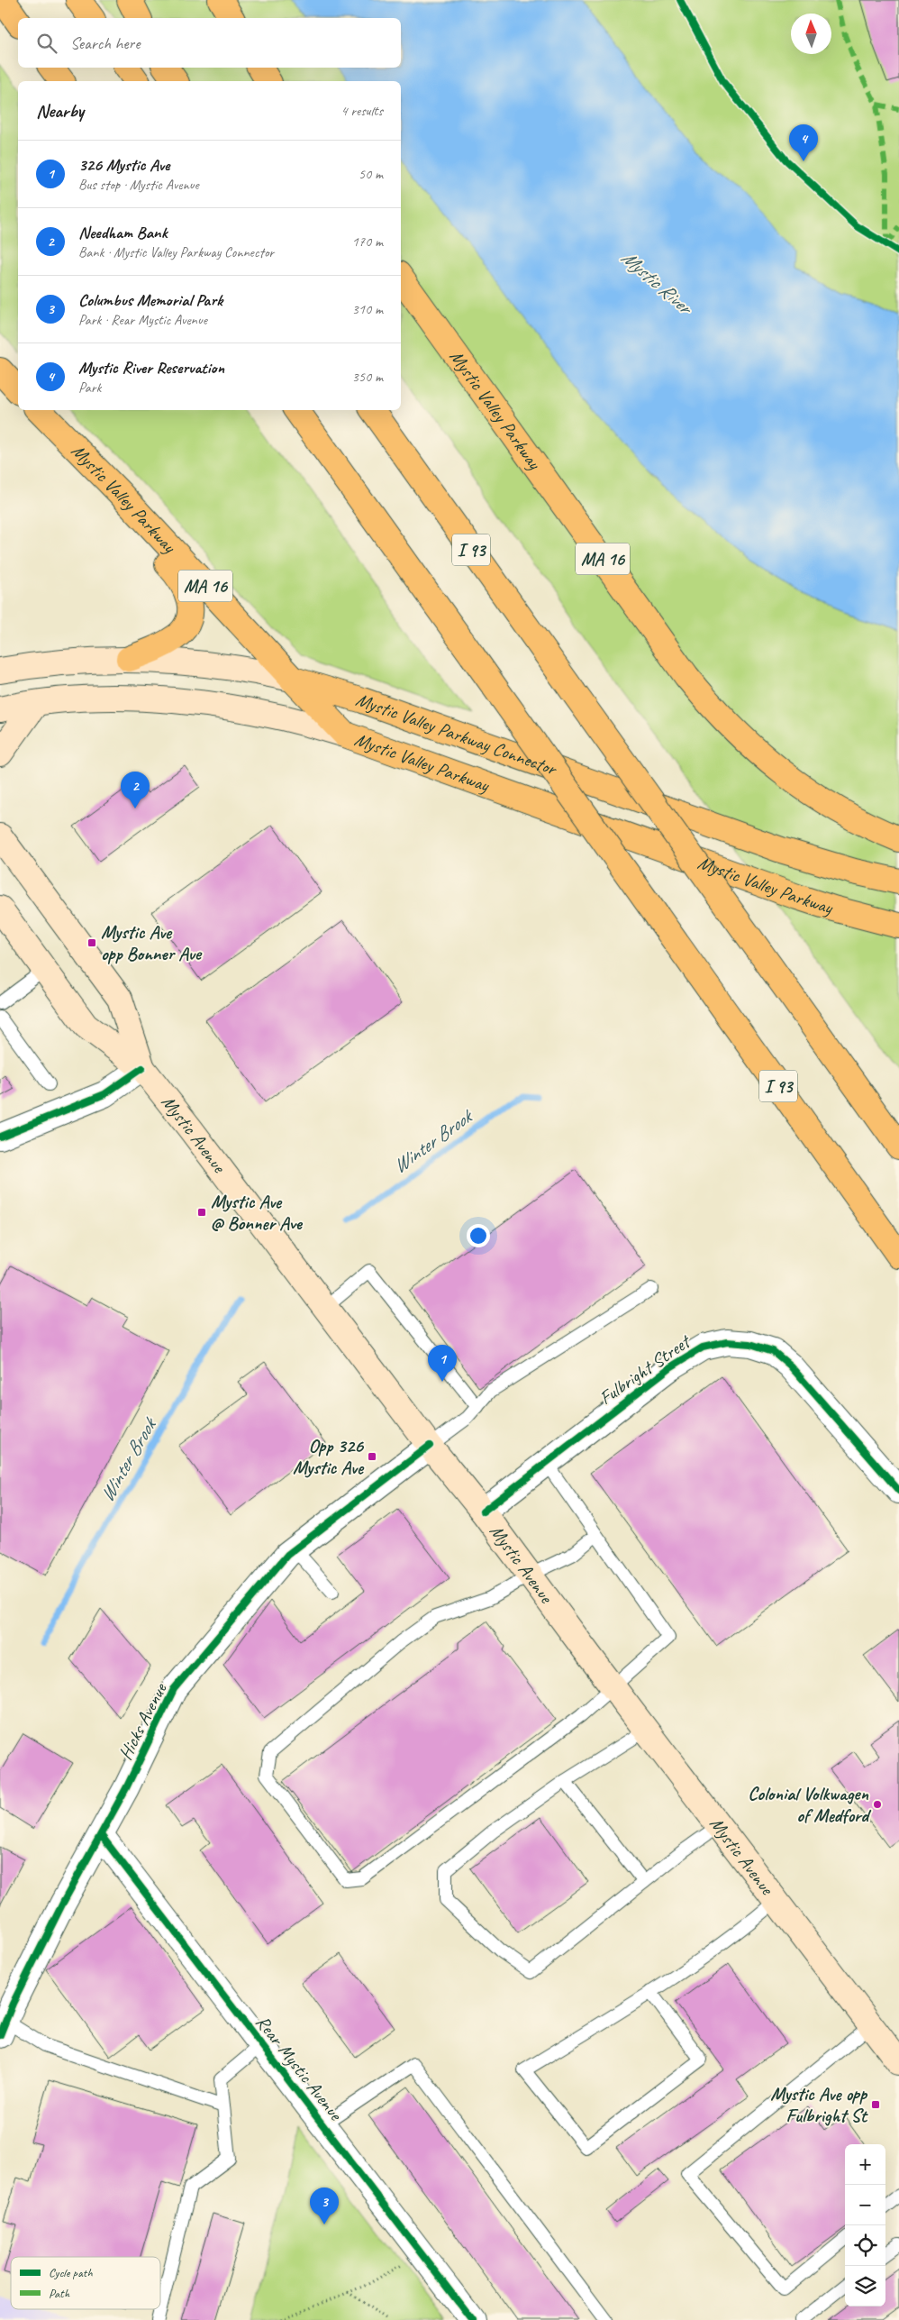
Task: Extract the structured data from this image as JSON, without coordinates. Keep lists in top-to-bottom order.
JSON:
{
  "streets": {
    "main road": [
      "Mystic Valley Parkway",
      "I 93",
      "MA 16",
      "Mystic Valley Parkway Connector",
      "Mystic Avenue"
    ],
    "street": ["Fulbright Street", "Hicks Avenue", "Rear Mystic Avenue"]
  },
  "crossings": [
    ["Mystic Valley Parkway", "Mystic Valley Parkway Connector"],
    ["Mystic Avenue", "Fulbright Street"],
    ["Mystic Avenue", "Hicks Avenue"],
    ["Hicks Avenue", "Rear Mystic Avenue"]
  ],
  "water": ["Mystic River", "Winter Brook"],
  "places": {
    "transit": [
      "Mystic Ave opp Bonner Ave",
      "Mystic Ave @ Bonner Ave",
      "Opp 326 Mystic Ave",
      "Mystic Ave opp Fulbright St"
    ],
    "other": ["Colonial Volkwagen of Medford"]
  },
  "legend": ["Cycle path", "Path"],
  "north": "top",
  "page": {
    "search": "Search here",
    "heading": ["Nearby", "4 results"],
    "pins": [
      "4",
      "2",
      "1",
      "3"
    ],
    "list": [
      {
        "mark": "1",
        "name": "326 Mystic Ave",
        "note": "Bus stop · Mystic Avenue",
        "value": "50 m"
      },
      {
        "mark": "2",
        "name": "Needham Bank",
        "note": "Bank · Mystic Valley Parkway Connector",
        "value": "170 m"
      },
      {
        "mark": "3",
        "name": "Columbus Memorial Park",
        "note": "Park · Rear Mystic Avenue",
        "value": "310 m"
      },
      {
        "mark": "4",
        "name": "Mystic River Reservation",
        "note": "Park",
        "value": "350 m"
      }
    ],
    "map_buttons": ["+", "−"]
  }
}
